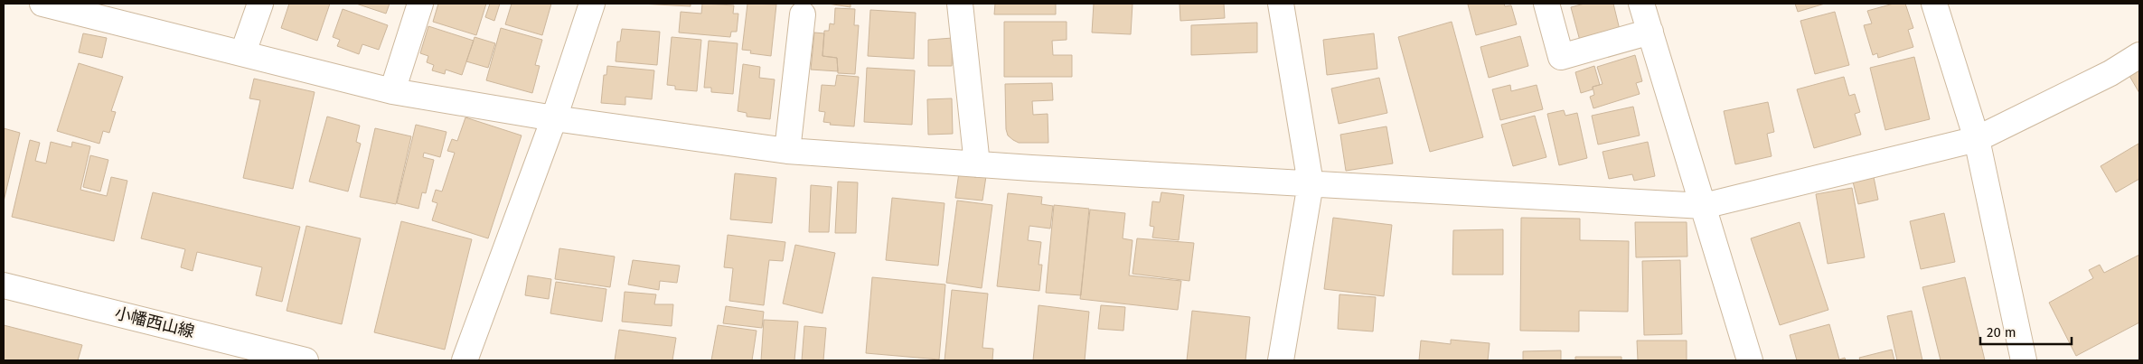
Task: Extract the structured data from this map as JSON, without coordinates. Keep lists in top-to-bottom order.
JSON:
{
  "streets": {
    "street": ["小幡西山線"]
  },
  "scale_bar": "20 m"
}
